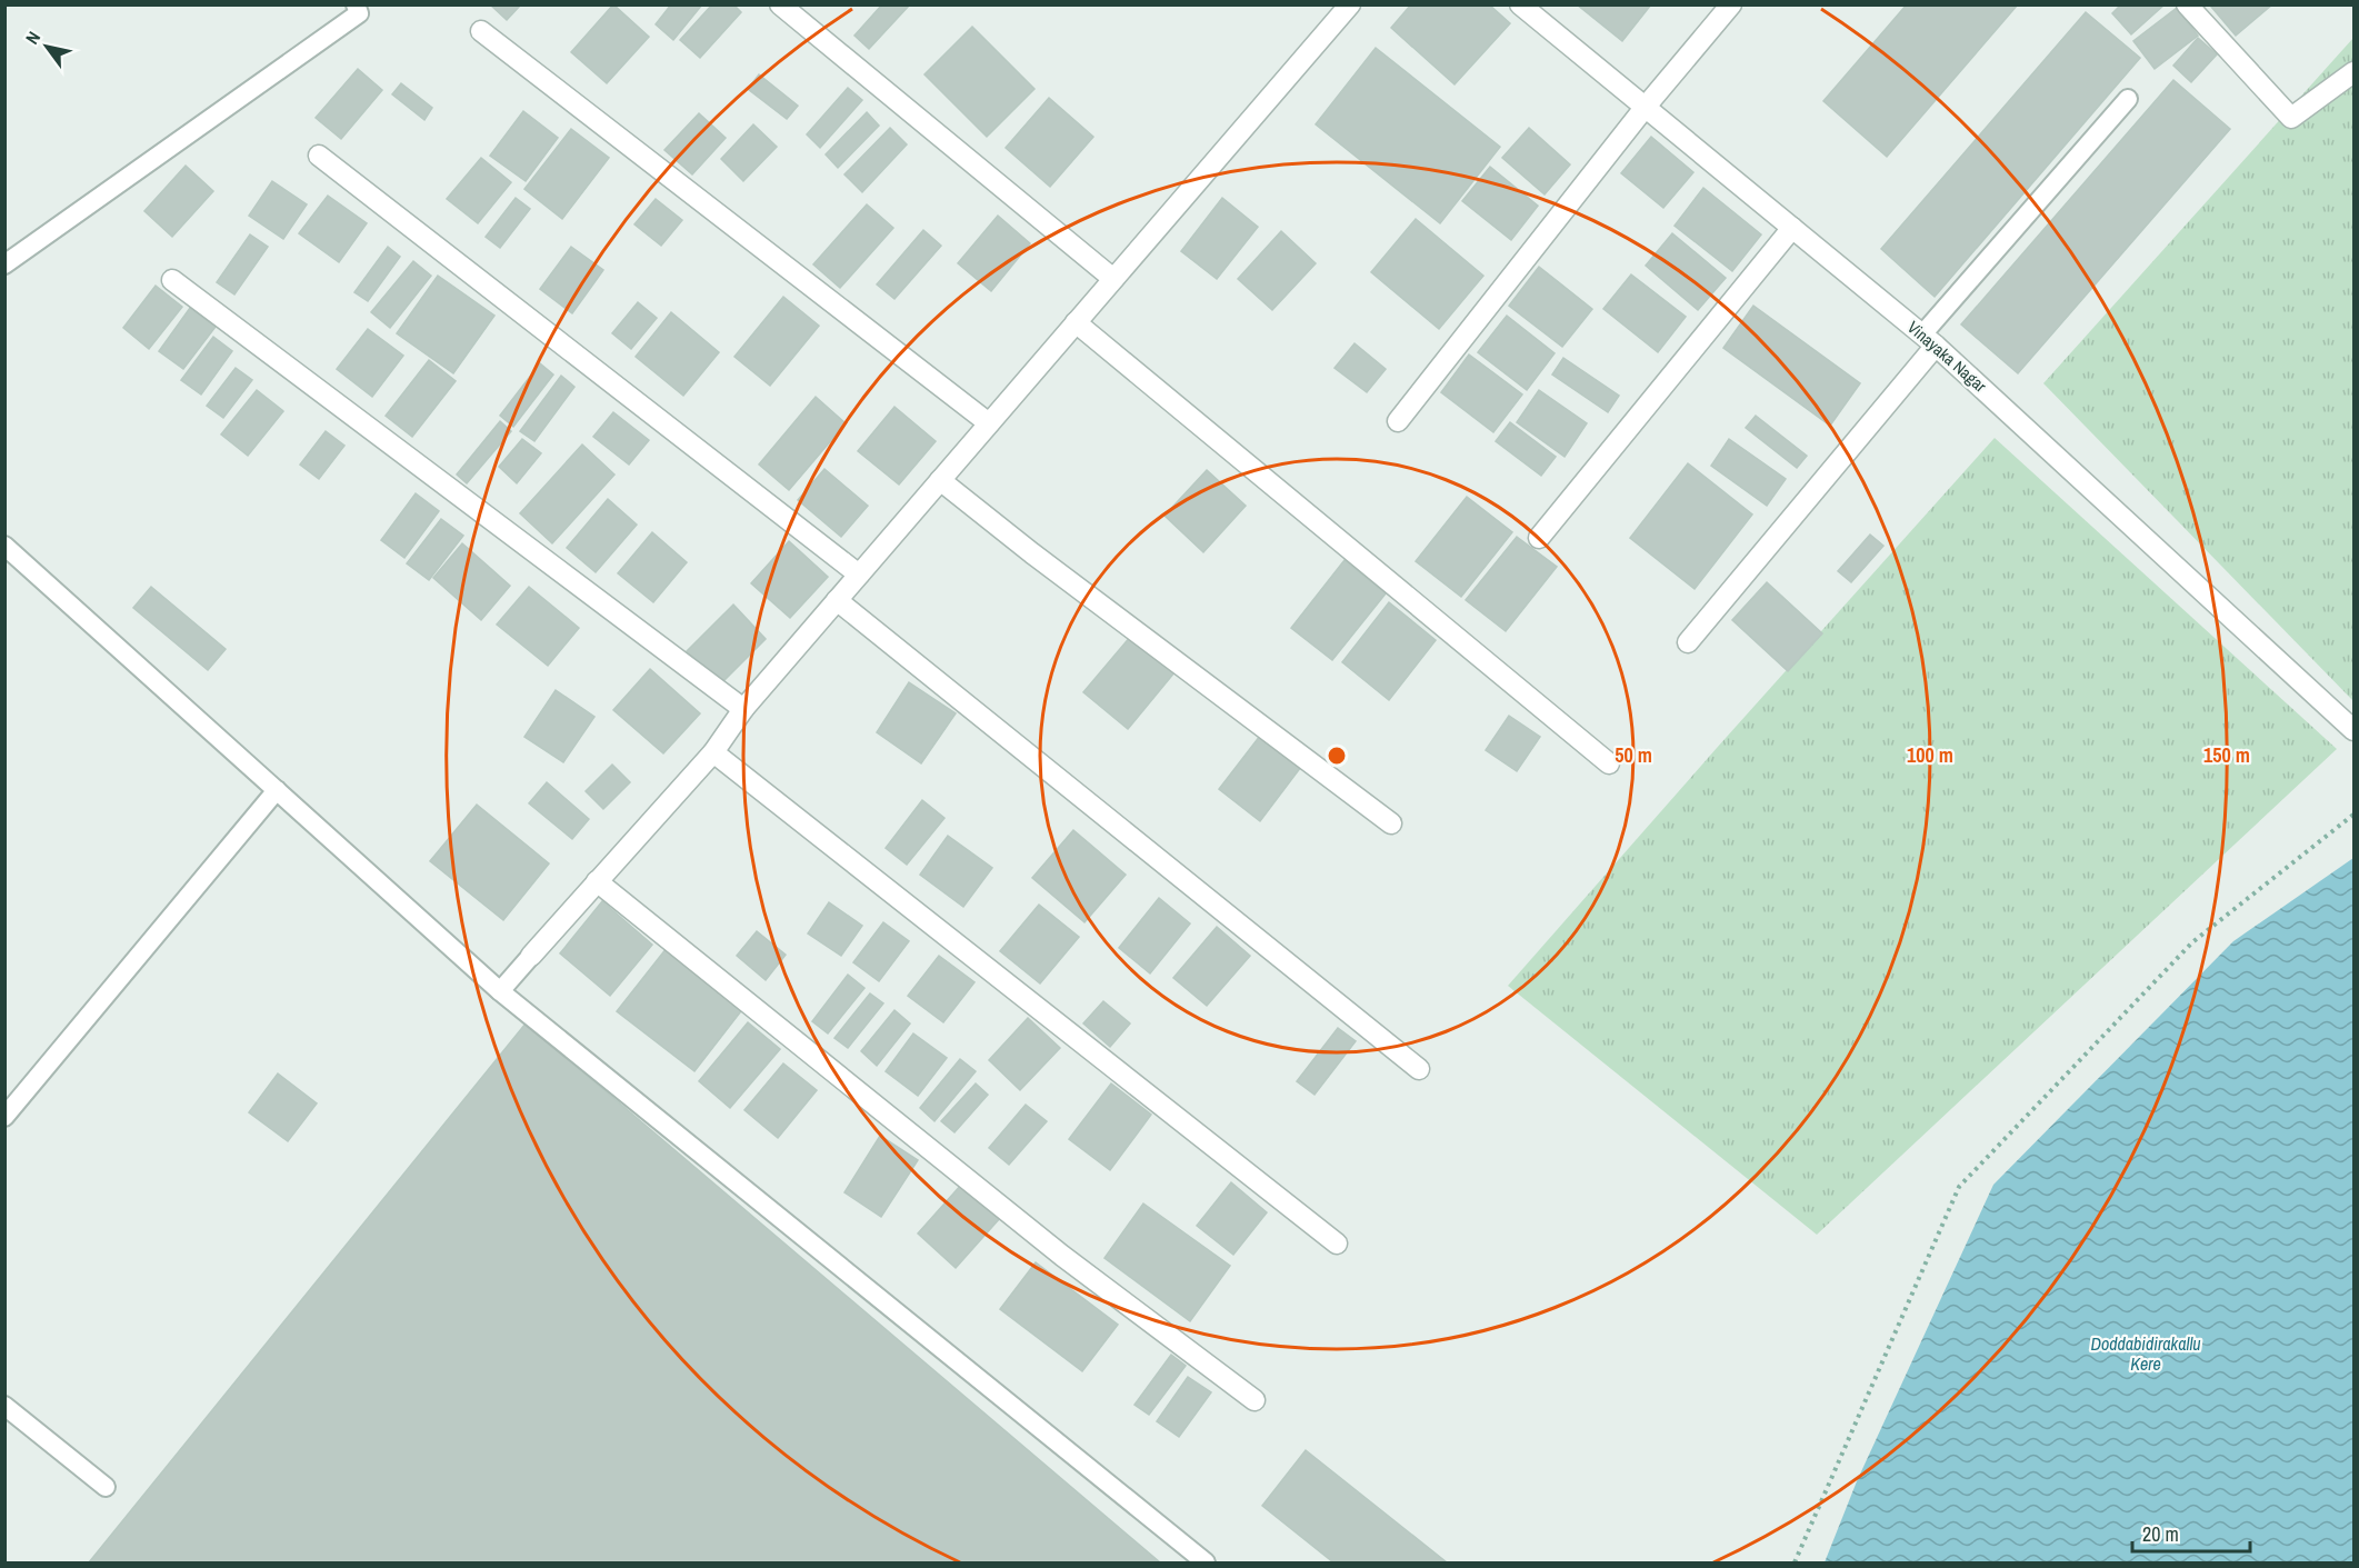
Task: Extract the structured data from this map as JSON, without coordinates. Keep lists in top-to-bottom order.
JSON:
{
  "streets": {
    "street": ["Vinayaka Nagar"]
  },
  "water": ["Doddabidirakallu Kere"],
  "scale_bar": "20 m",
  "north": "top left",
  "rings": ["50 m", "100 m", "150 m"]
}
